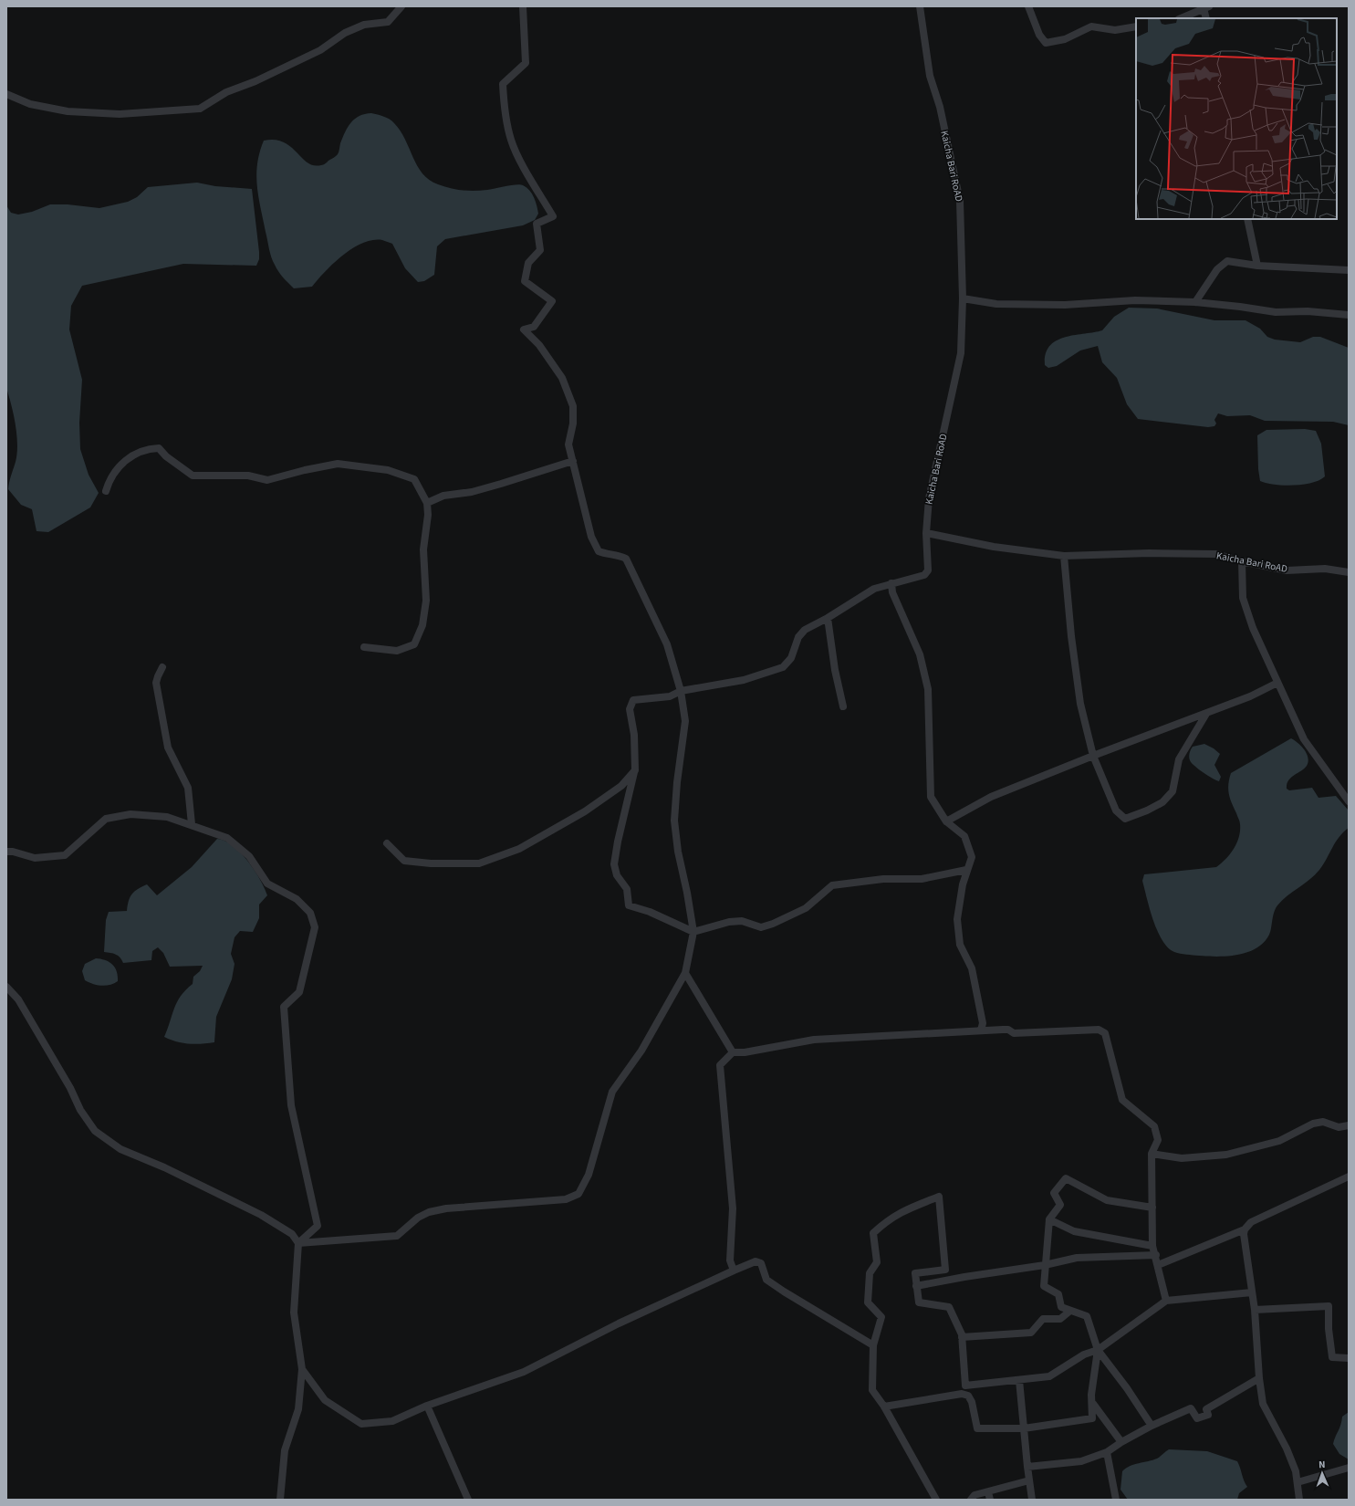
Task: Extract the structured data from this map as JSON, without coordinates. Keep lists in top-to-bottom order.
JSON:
{
  "streets": {
    "street": ["Kaicha Bari RoAD"]
  },
  "north": "top"
}
